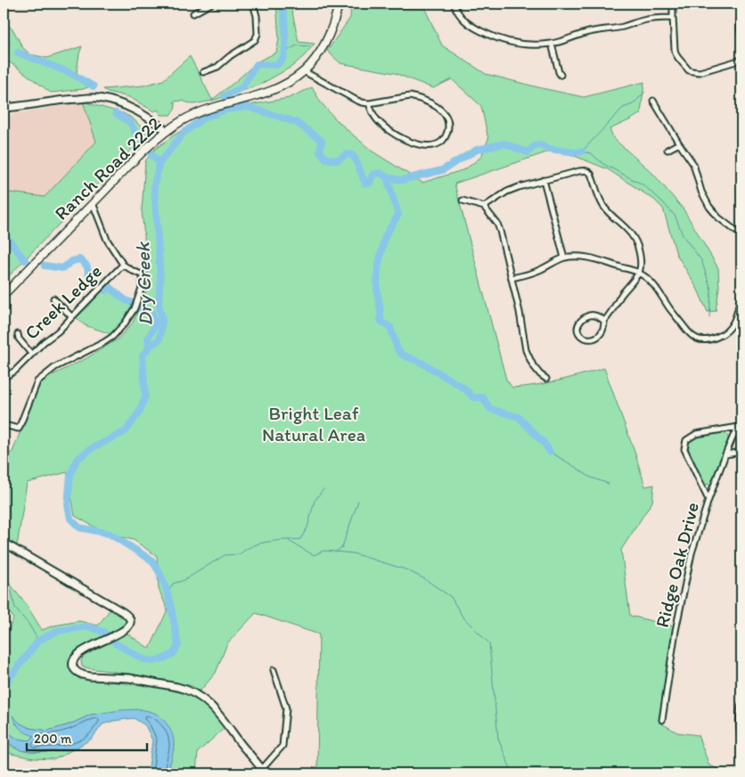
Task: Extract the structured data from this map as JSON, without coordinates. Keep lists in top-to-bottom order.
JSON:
{
  "streets": {
    "main road": ["Ranch Road 2222"],
    "street": ["Creek Ledge", "Ridge Oak Drive"]
  },
  "water": ["Dry Creek"],
  "parks": ["Bright Leaf Natural Area"],
  "scale_bar": "200 m"
}
